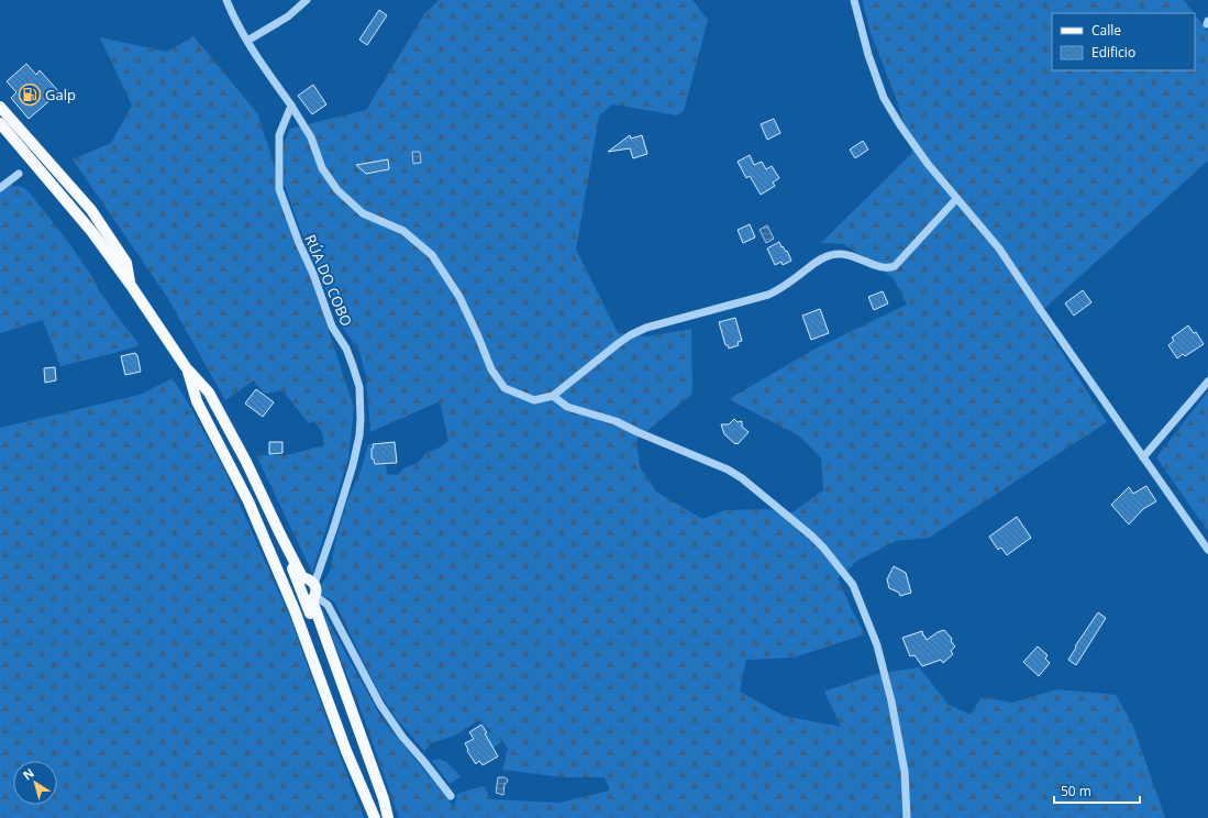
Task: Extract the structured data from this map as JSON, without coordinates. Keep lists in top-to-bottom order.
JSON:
{
  "streets": {
    "street": ["RÚA DO COBO"]
  },
  "places": {
    "fuel station": ["Galp"]
  },
  "legend": ["Calle", "Edificio"],
  "scale_bar": "50 m",
  "north": "top left"
}
